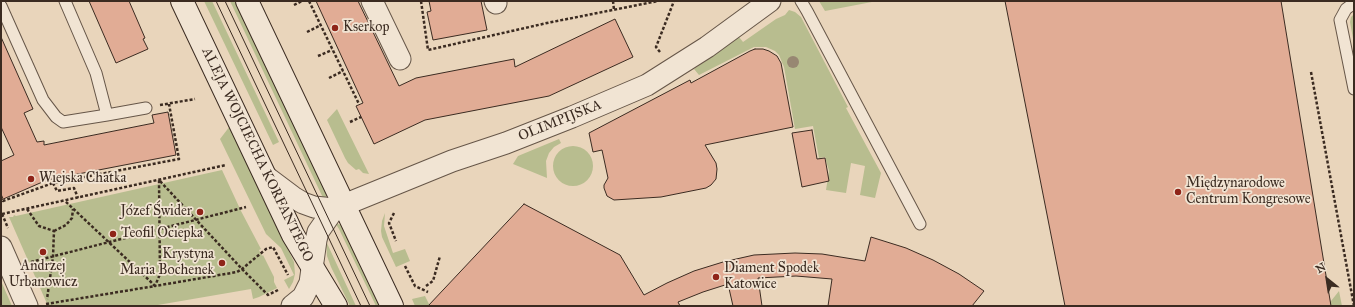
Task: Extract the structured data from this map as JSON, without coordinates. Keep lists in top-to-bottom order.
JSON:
{
  "streets": {
    "main road": ["ALEJA WOJCIECHA KORFANTEGO"],
    "street": ["OLIMPIJSKA"]
  },
  "crossings": [
    ["OLIMPIJSKA", "ALEJA WOJCIECHA KORFANTEGO"]
  ],
  "places": [
    "Kserkop",
    "Wiejska Chatka",
    "Międzynarodowe Centrum Kongresowe",
    "Józef Świder",
    "Teofil Ociepka",
    "Andrzej Urbanowicz",
    "Krystyna Maria Bochenek",
    "Diament Spodek Katowice"
  ],
  "north": "top left"
}
